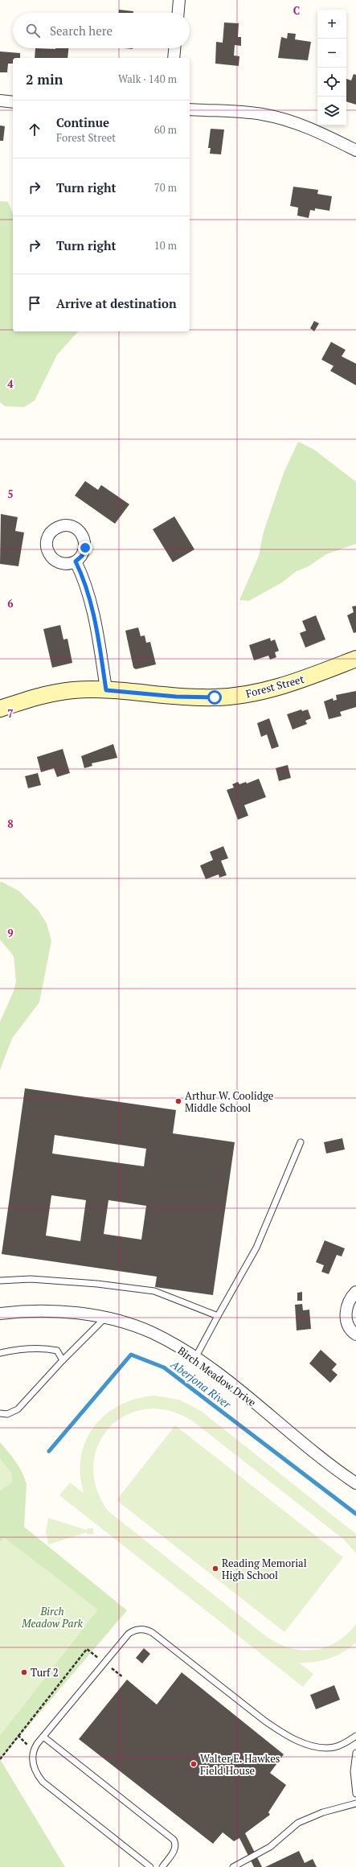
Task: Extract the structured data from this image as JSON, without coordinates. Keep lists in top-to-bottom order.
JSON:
{
  "streets": {
    "street": ["Forest Street", "Birch Meadow Drive"]
  },
  "water": ["Aberjona River"],
  "parks": ["Birch Meadow Park"],
  "places": [
    "Arthur W. Coolidge Middle School",
    "Reading Memorial High School",
    "Turf 2",
    "Walter E. Hawkes Field House"
  ],
  "page": {
    "map_buttons": ["+", "−"],
    "search": "Search here",
    "heading": ["2 min", "Walk · 140 m"],
    "list": [
      ["Continue", "Forest Street", "60 m"],
      ["Turn right", "70 m"],
      ["Turn right", "10 m"],
      "Arrive at destination"
    ]
  },
  "grid": {
    "columns": ["C"],
    "rows": [
      "4",
      "5",
      "6",
      "7",
      "8",
      "9"
    ]
  }
}
